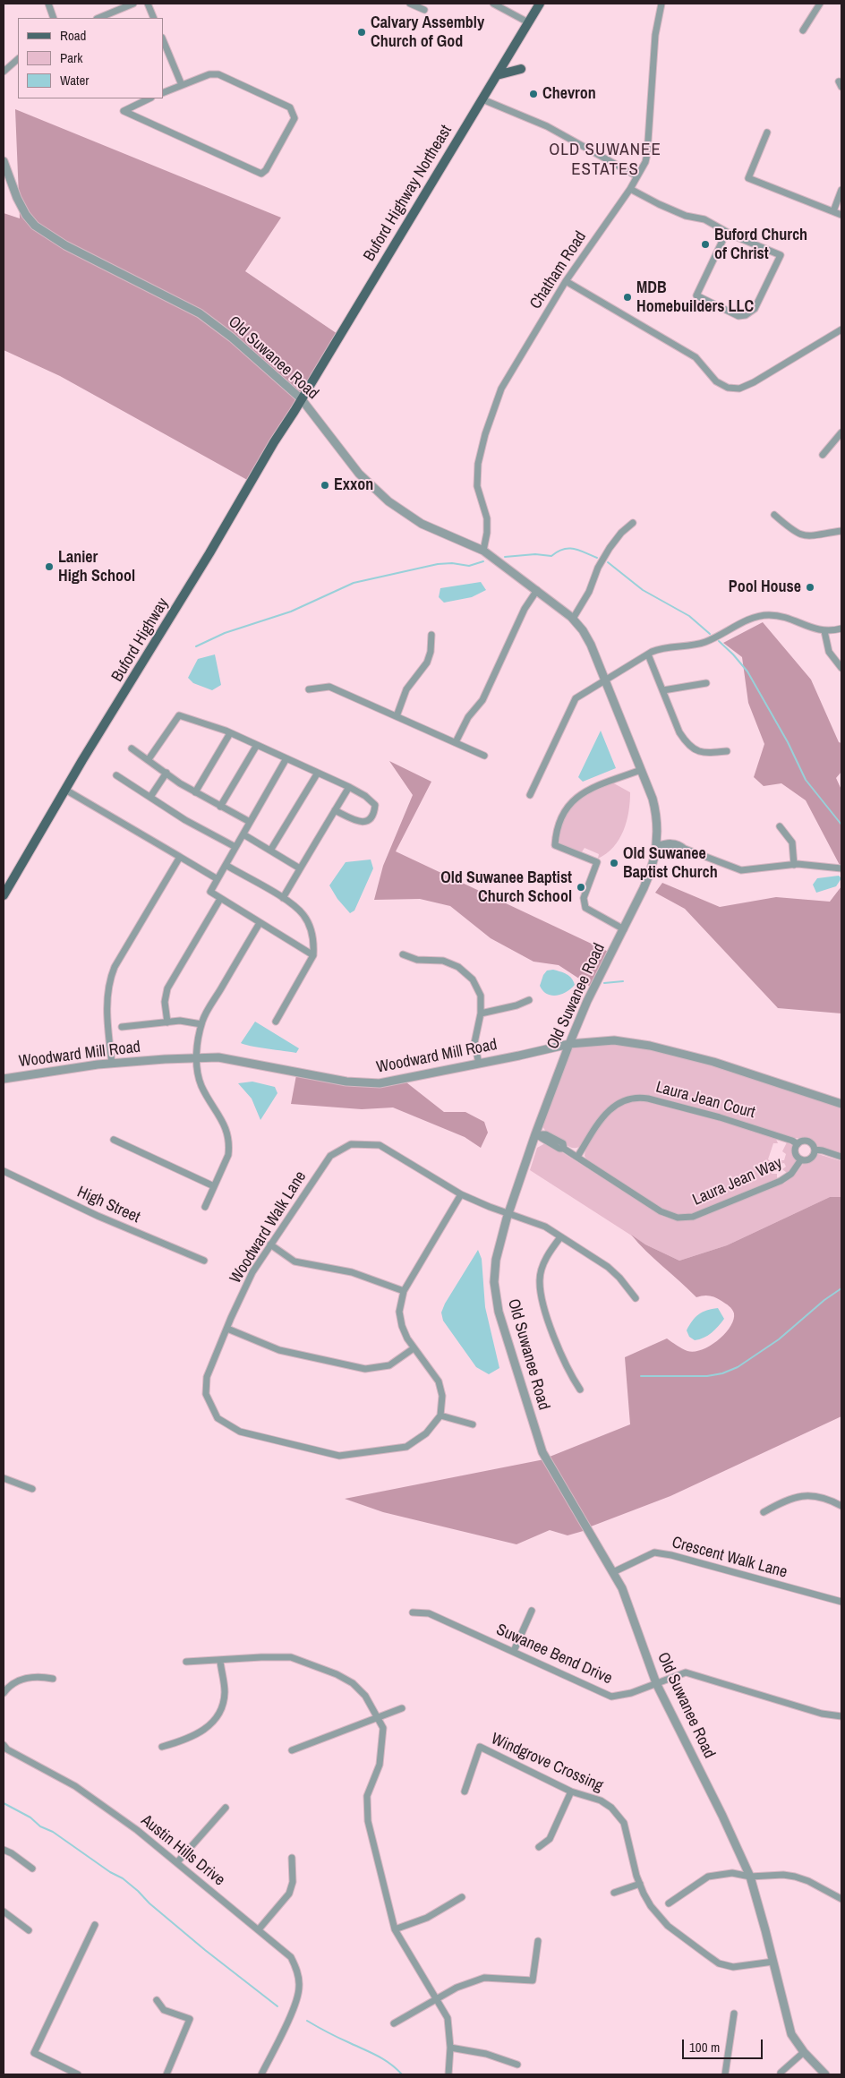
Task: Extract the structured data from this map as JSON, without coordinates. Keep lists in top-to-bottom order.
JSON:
{
  "streets": {
    "main road": ["Buford Highway Northeast", "Buford Highway"],
    "street": [
      "Chatham Road",
      "Old Suwanee Road",
      "Woodward Mill Road",
      "Laura Jean Court",
      "Laura Jean Way",
      "High Street",
      "Woodward Walk Lane",
      "Crescent Walk Lane",
      "Suwanee Bend Drive",
      "Windgrove Crossing",
      "Austin Hills Drive"
    ]
  },
  "crossings": [
    ["Buford Highway Northeast", "Old Suwanee Road"],
    ["Buford Highway Northeast", "Buford Highway"],
    ["Chatham Road", "Old Suwanee Road"],
    ["Old Suwanee Road", "Buford Highway"],
    ["Old Suwanee Road", "Woodward Mill Road"],
    ["Old Suwanee Road", "Laura Jean Way"],
    ["Old Suwanee Road", "Woodward Walk Lane"],
    ["Old Suwanee Road", "Crescent Walk Lane"],
    ["Old Suwanee Road", "Suwanee Bend Drive"],
    ["Old Suwanee Road", "Windgrove Crossing"],
    ["Laura Jean Court", "Laura Jean Way"]
  ],
  "districts": ["OLD SUWANEE ESTATES"],
  "places": [
    "Calvary Assembly Church of God",
    "Chevron",
    "Buford Church of Christ",
    "MDB Homebuilders LLC",
    "Exxon",
    "Lanier High School",
    "Pool House",
    "Old Suwanee Baptist Church",
    "Old Suwanee Baptist Church School"
  ],
  "legend": ["Road", "Park", "Water"],
  "scale_bar": "100 m"
}
